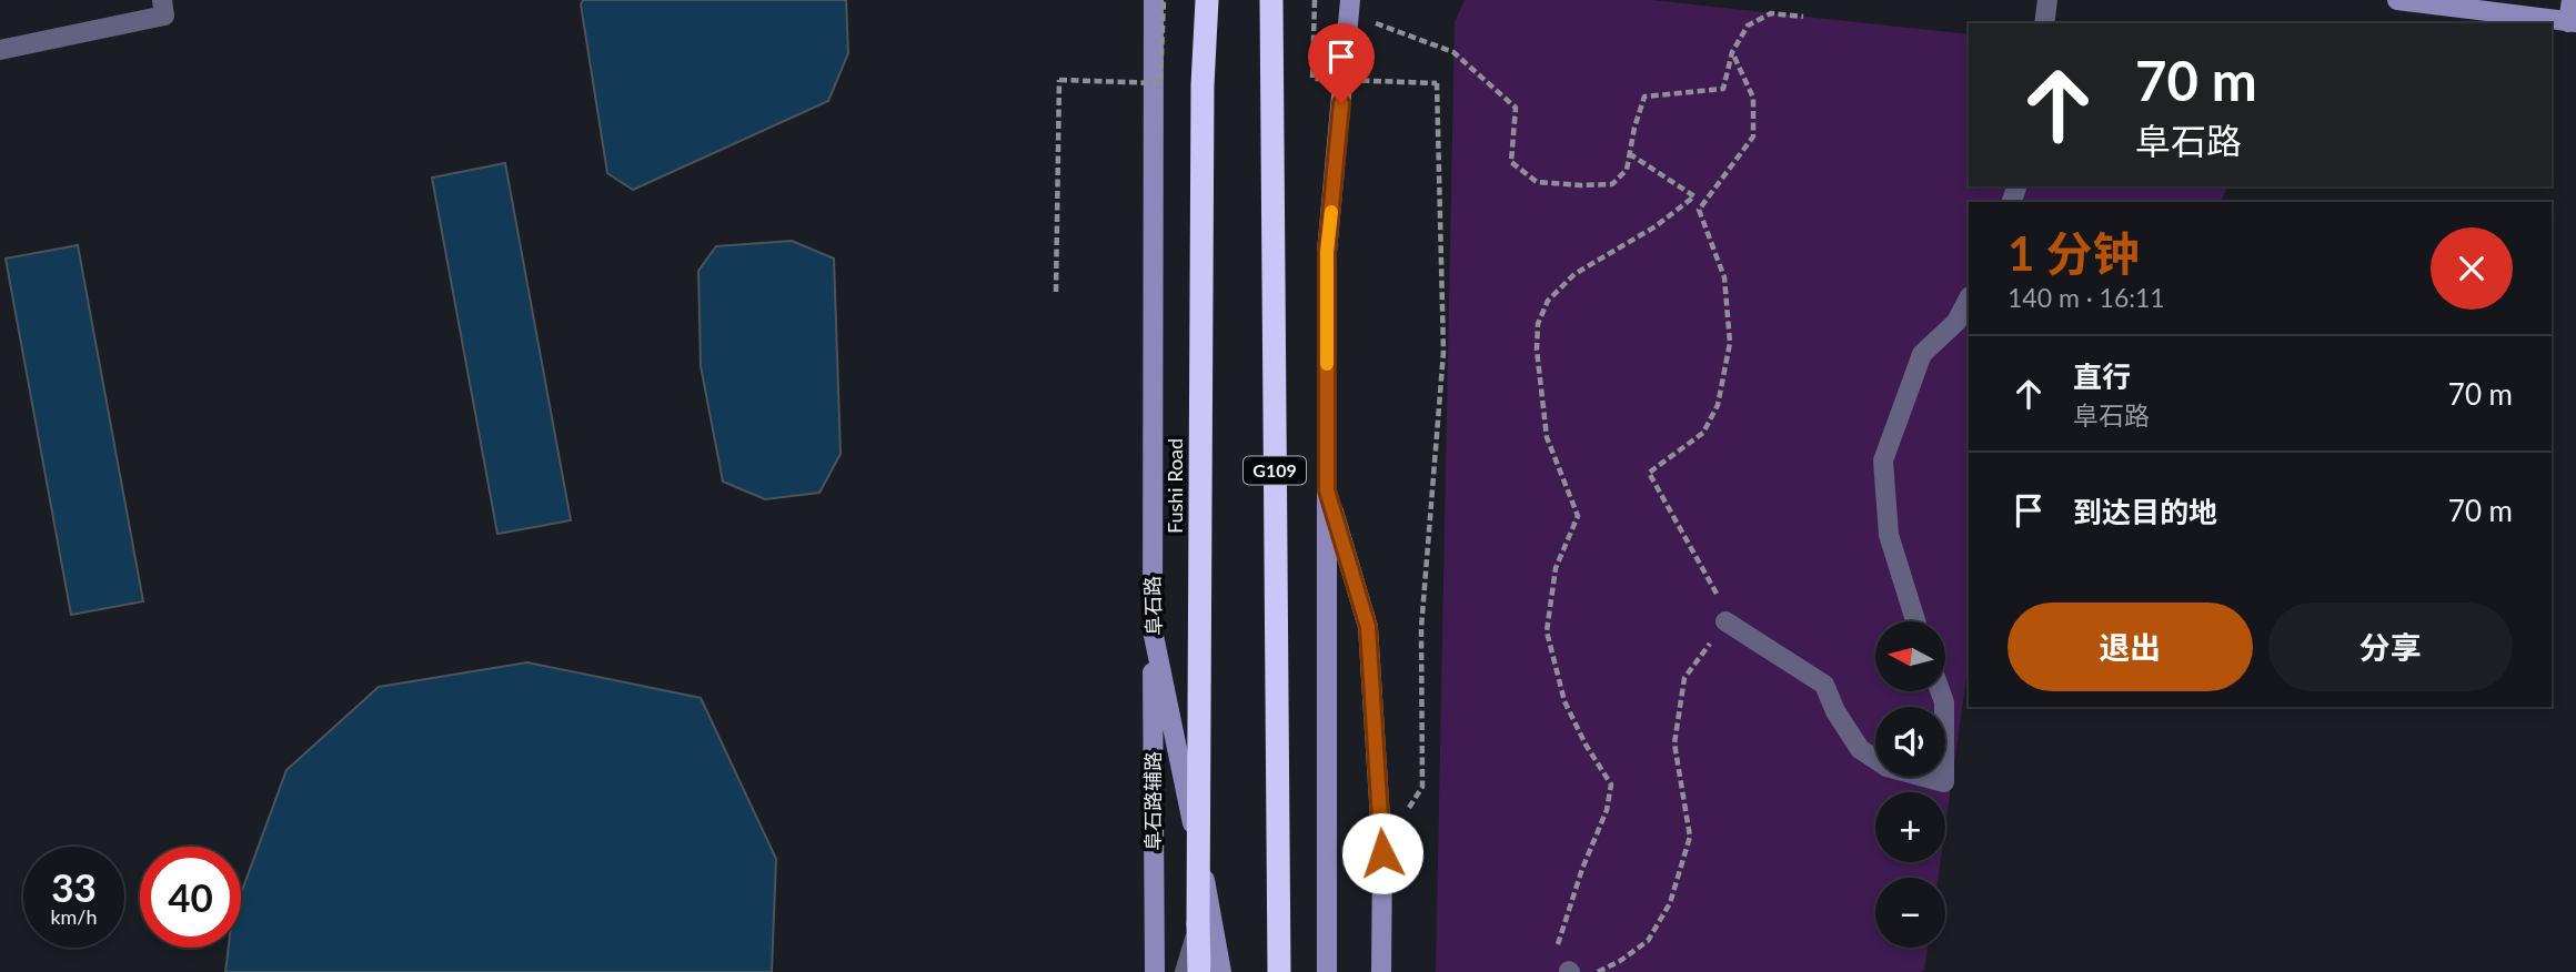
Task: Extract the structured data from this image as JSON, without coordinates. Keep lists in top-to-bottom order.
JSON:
{
  "streets": {
    "highway": ["G109", "Fushi Road"],
    "main road": ["阜石路", "阜石路辅路"]
  },
  "crossings": [
    ["阜石路", "阜石路辅路"]
  ],
  "north": "left",
  "page": {
    "turn": ["70 m", "阜石路"],
    "heading": ["1 分钟", "140 m · 16:11"],
    "list": [
      {
        "name": "直行",
        "note": "阜石路",
        "value": "70 m"
      },
      {
        "name": "到达目的地",
        "value": "70 m"
      }
    ],
    "buttons": ["退出", "分享"],
    "map_buttons": ["+", "−"],
    "speed": "33 km/h",
    "limit": "40"
  }
}
